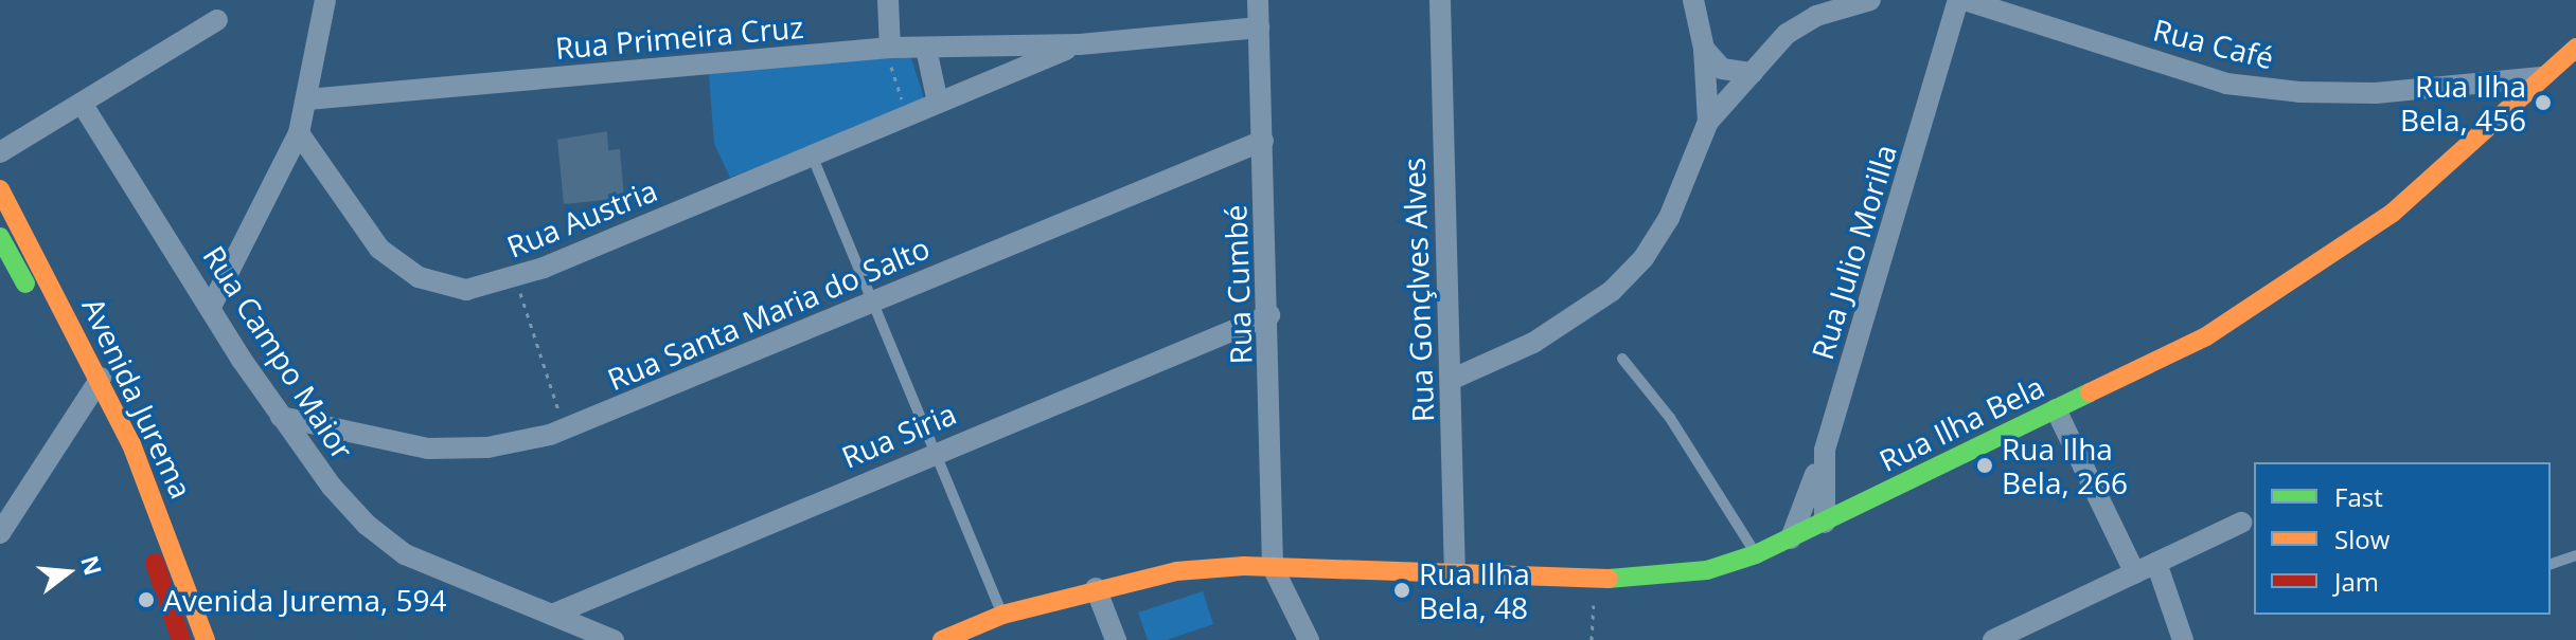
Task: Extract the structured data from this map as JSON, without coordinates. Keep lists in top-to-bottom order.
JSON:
{
  "streets": {
    "street": [
      "Rua Primeira Cruz",
      "Rua Café",
      "Rua Austria",
      "Rua Julio Morilla",
      "Rua Cumbé",
      "Rua Gonçlves Alves",
      "Rua Santa Maria do Salto",
      "Rua Campo Maior",
      "Avenida Jurema",
      "Rua Ilha Bela",
      "Rua Siria"
    ]
  },
  "crossings": [
    ["Rua Primeira Cruz", "Rua Austria"],
    ["Rua Primeira Cruz", "Rua Cumbé"],
    ["Rua Café", "Rua Julio Morilla"],
    ["Rua Café", "Rua Ilha Bela"],
    ["Rua Julio Morilla", "Rua Ilha Bela"],
    ["Rua Cumbé", "Rua Santa Maria do Salto"],
    ["Rua Cumbé", "Rua Ilha Bela"],
    ["Rua Cumbé", "Rua Siria"],
    ["Rua Gonçlves Alves", "Rua Ilha Bela"],
    ["Rua Santa Maria do Salto", "Rua Campo Maior"],
    ["Rua Campo Maior", "Rua Siria"]
  ],
  "places": [
    "Rua Ilha Bela, 456",
    "Rua Ilha Bela, 266",
    "Rua Ilha Bela, 48",
    "Avenida Jurema, 594"
  ],
  "legend": ["Fast", "Slow", "Jam"],
  "north": "right"
}
